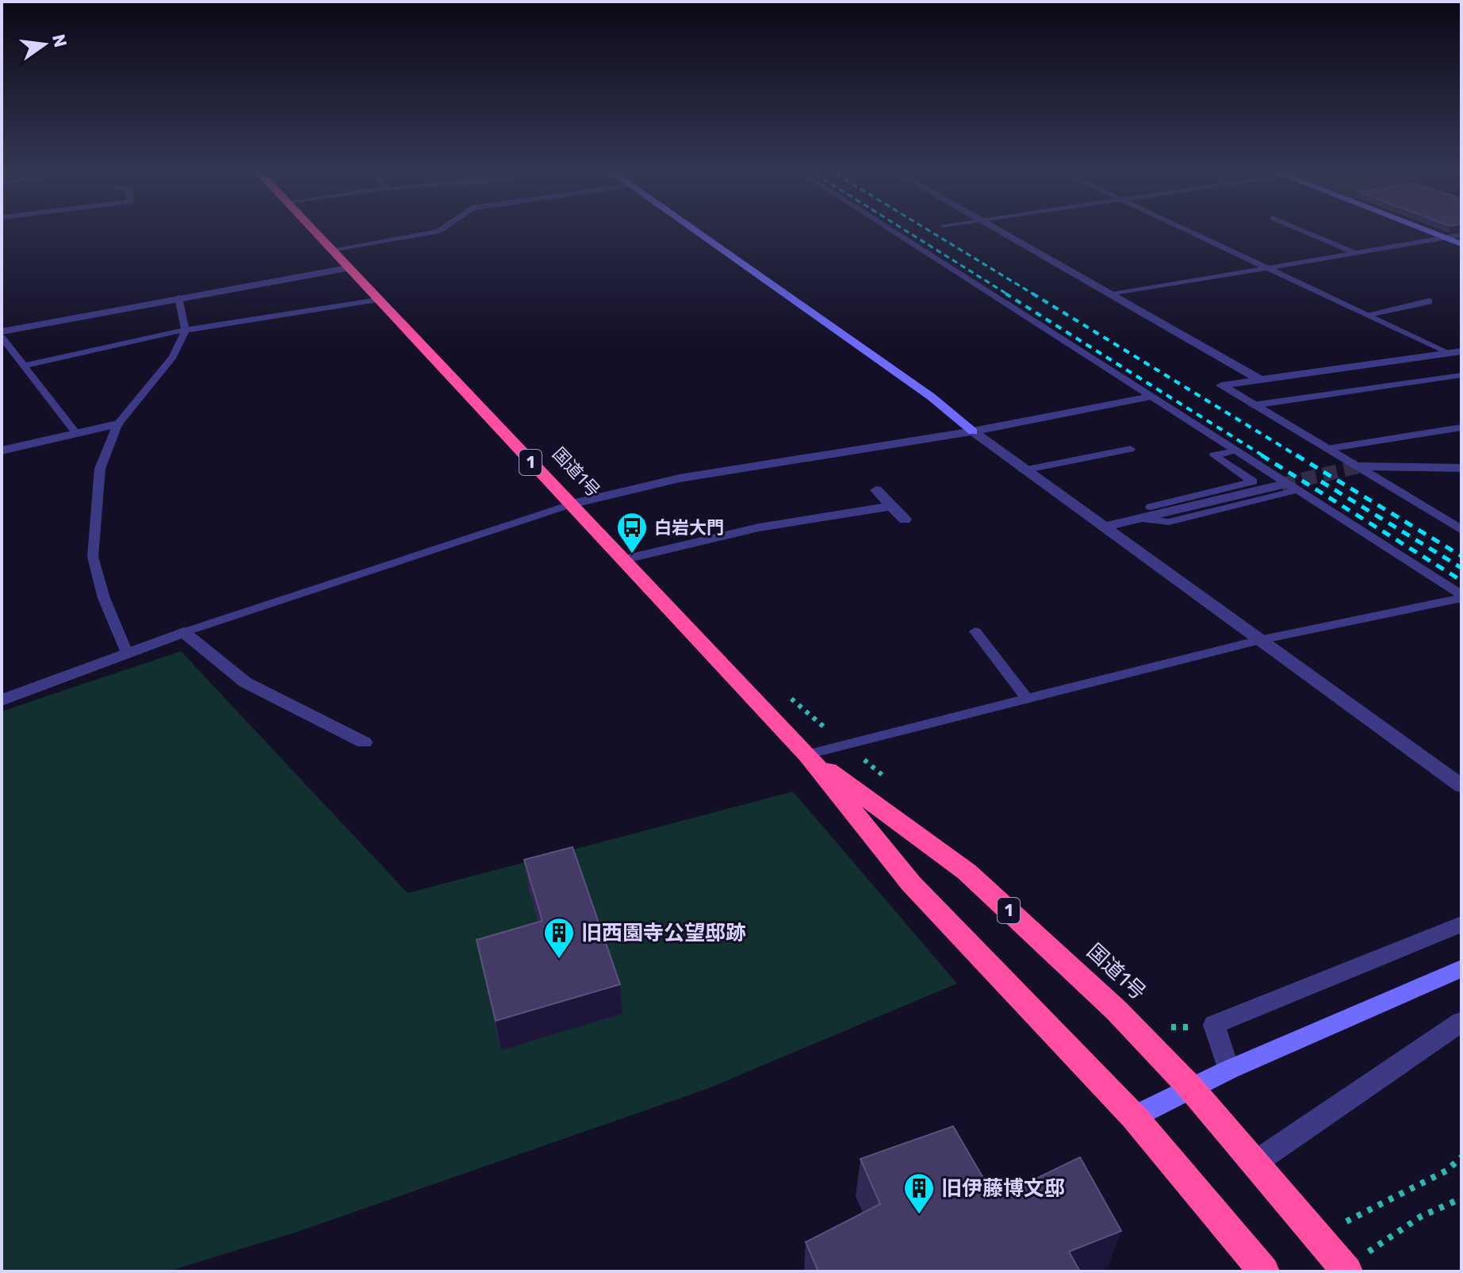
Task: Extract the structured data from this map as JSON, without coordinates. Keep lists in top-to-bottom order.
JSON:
{
  "streets": {
    "highway": ["1", "国道1号"]
  },
  "places": {
    "bus stop": ["白岩大門"],
    "building": ["旧西園寺公望邸跡", "旧伊藤博文邸"]
  },
  "north": "right"
}
